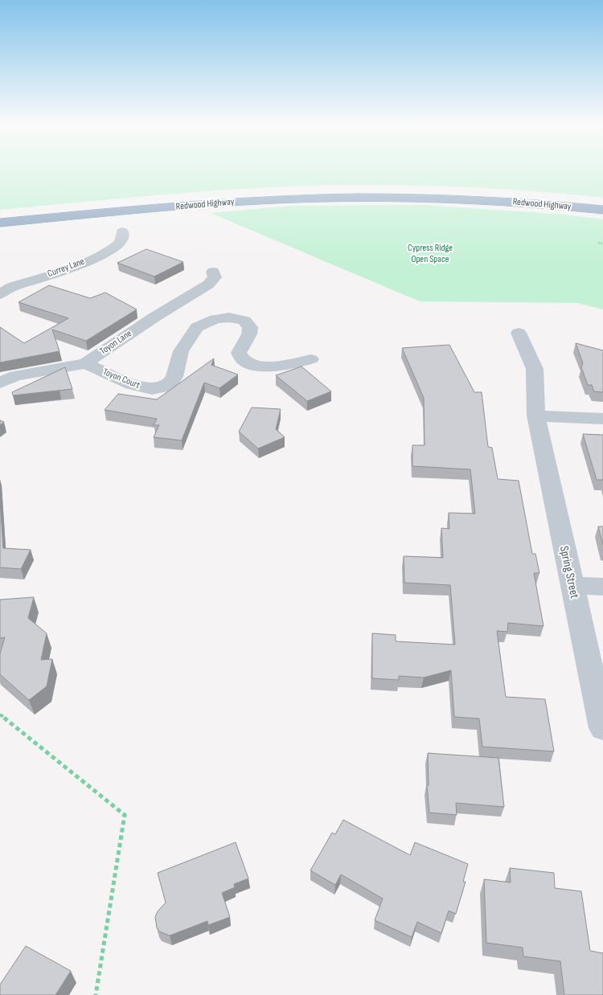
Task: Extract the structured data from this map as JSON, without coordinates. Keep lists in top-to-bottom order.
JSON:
{
  "streets": {
    "highway": ["Redwood Highway"],
    "street": [
      "Currey Lane",
      "Toyon Lane",
      "Toyon Court",
      "Spring Street"
    ]
  },
  "crossings": [
    ["Toyon Lane", "Toyon Court"]
  ],
  "parks": ["Cypress Ridge Open Space"]
}
